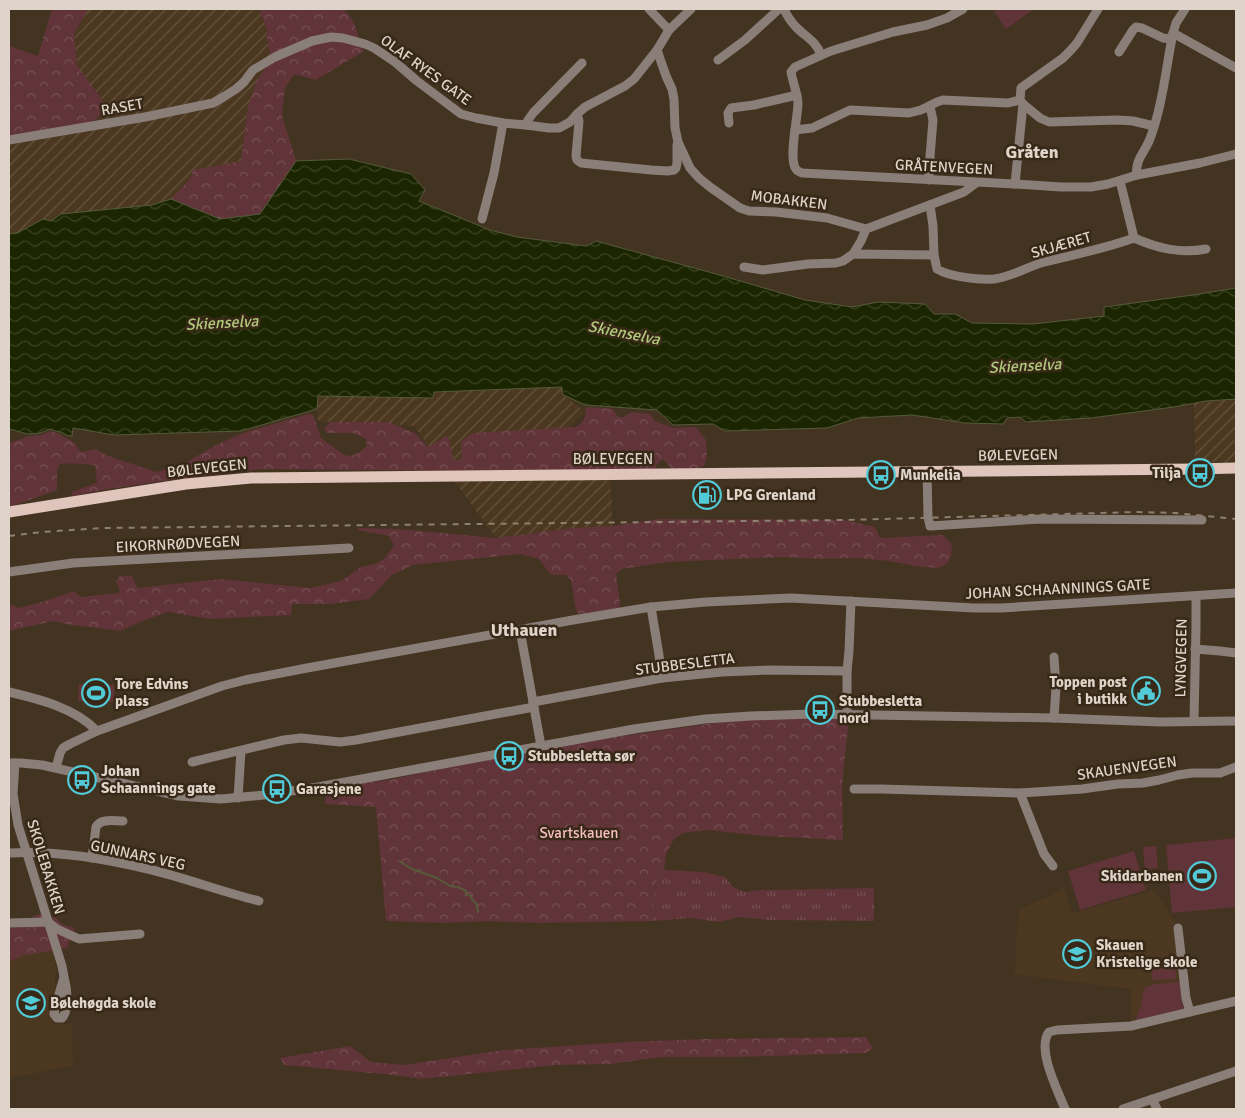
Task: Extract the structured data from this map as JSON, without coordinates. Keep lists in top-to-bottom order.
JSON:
{
  "streets": {
    "main road": ["BØLEVEGEN"],
    "street": [
      "OLAF RYES GATE",
      "RASET",
      "GRÅTENVEGEN",
      "MOBAKKEN",
      "SKJÆRET",
      "EIKORNRØDVEGEN",
      "JOHAN SCHAANNINGS GATE",
      "LYNGVEGEN",
      "STUBBESLETTA",
      "SKAUENVEGEN",
      "GUNNARS VEG",
      "SKOLEBAKKEN"
    ]
  },
  "crossings": [
    ["OLAF RYES GATE", "RASET"],
    ["OLAF RYES GATE", "MOBAKKEN"],
    ["JOHAN SCHAANNINGS GATE", "LYNGVEGEN"],
    ["GUNNARS VEG", "SKOLEBAKKEN"]
  ],
  "districts": ["Gråten", "Uthauen"],
  "water": ["Skienselva"],
  "parks": ["Svartskauen"],
  "places": {
    "bus stop": [
      "Tilja",
      "Munkelia",
      "Stubbesletta nord",
      "Stubbesletta sør",
      "Johan Schaannings gate",
      "Garasjene"
    ],
    "fuel station": ["LPG Grenland"],
    "public building": ["Toppen post i butikk"],
    "sports": ["Tore Edvins plass", "Skidarbanen"],
    "school or university": ["Skauen Kristelige skole", "Bølehøgda skole"]
  }
}
